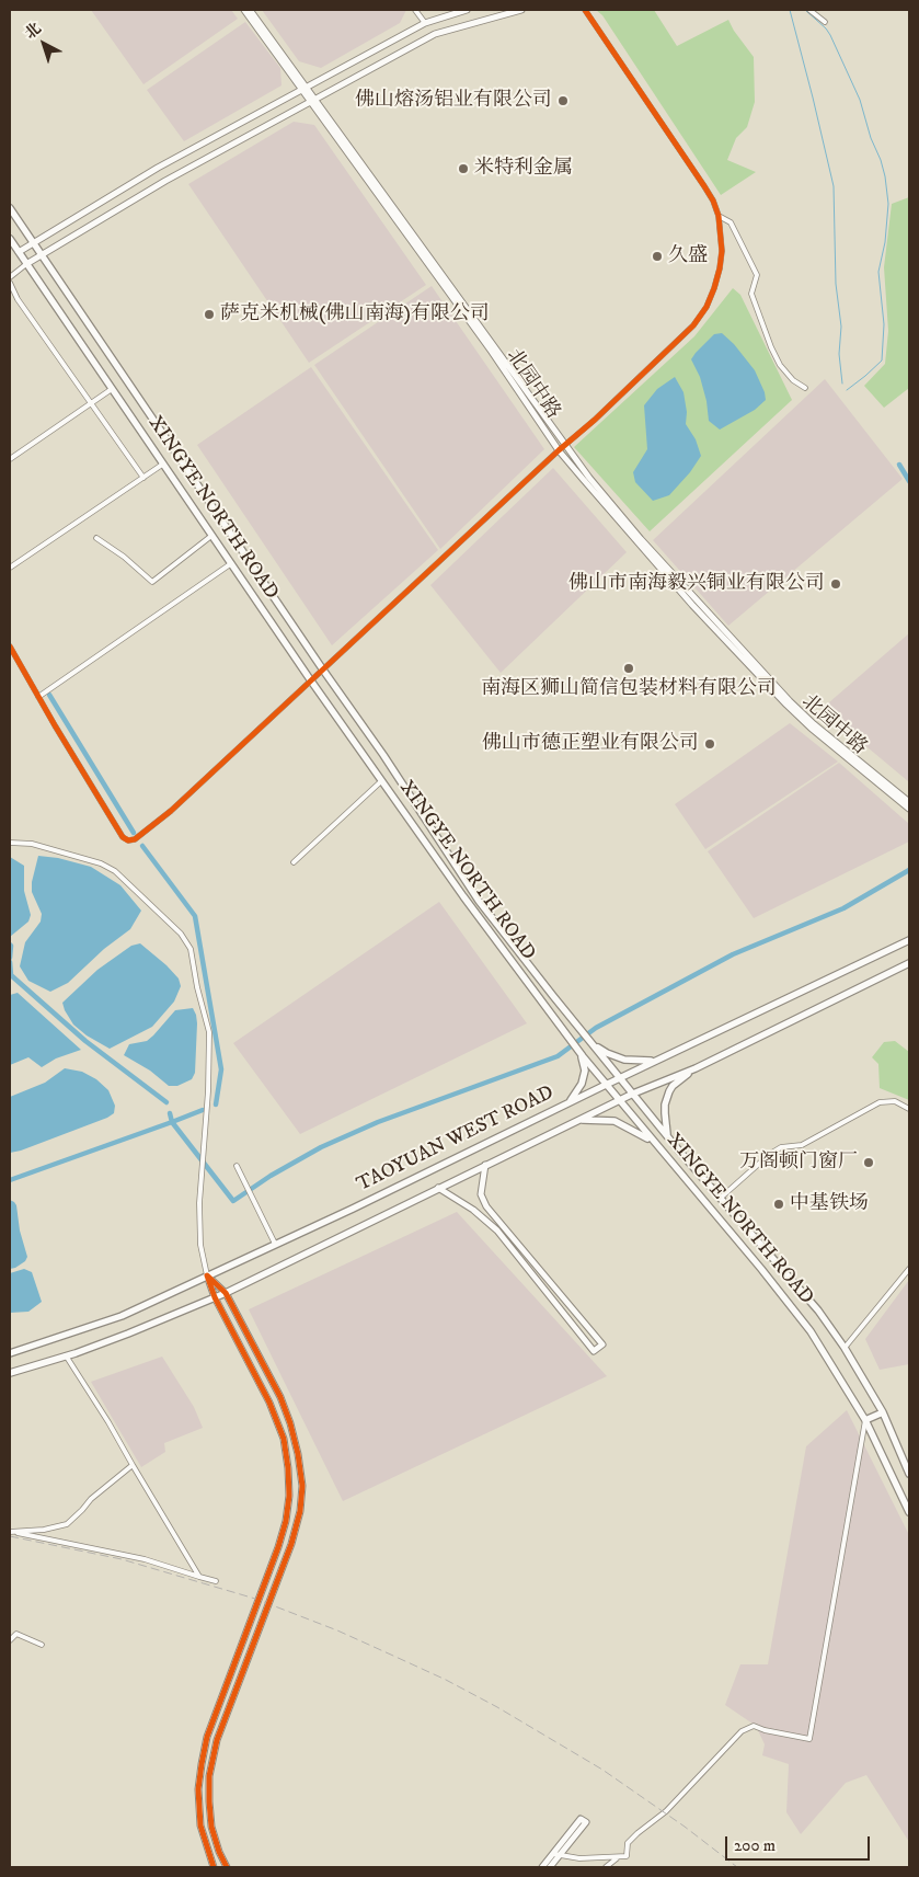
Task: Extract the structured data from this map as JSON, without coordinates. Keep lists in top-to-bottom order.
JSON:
{
  "streets": {
    "main road": ["XINGYE NORTH ROAD", "TAOYUAN WEST ROAD"],
    "street": ["北园中路"]
  },
  "crossings": [
    ["XINGYE NORTH ROAD", "TAOYUAN WEST ROAD"]
  ],
  "places": [
    "佛山熔汤铝业有限公司",
    "米特利金属",
    "久盛",
    "萨克米机械(佛山南海)有限公司",
    "佛山市南海毅兴铜业有限公司",
    "南海区狮山简信包装材料有限公司",
    "佛山市德正塑业有限公司",
    "万阁顿门窗厂",
    "中基铁场"
  ],
  "scale_bar": "200 m",
  "north": "top left"
}
